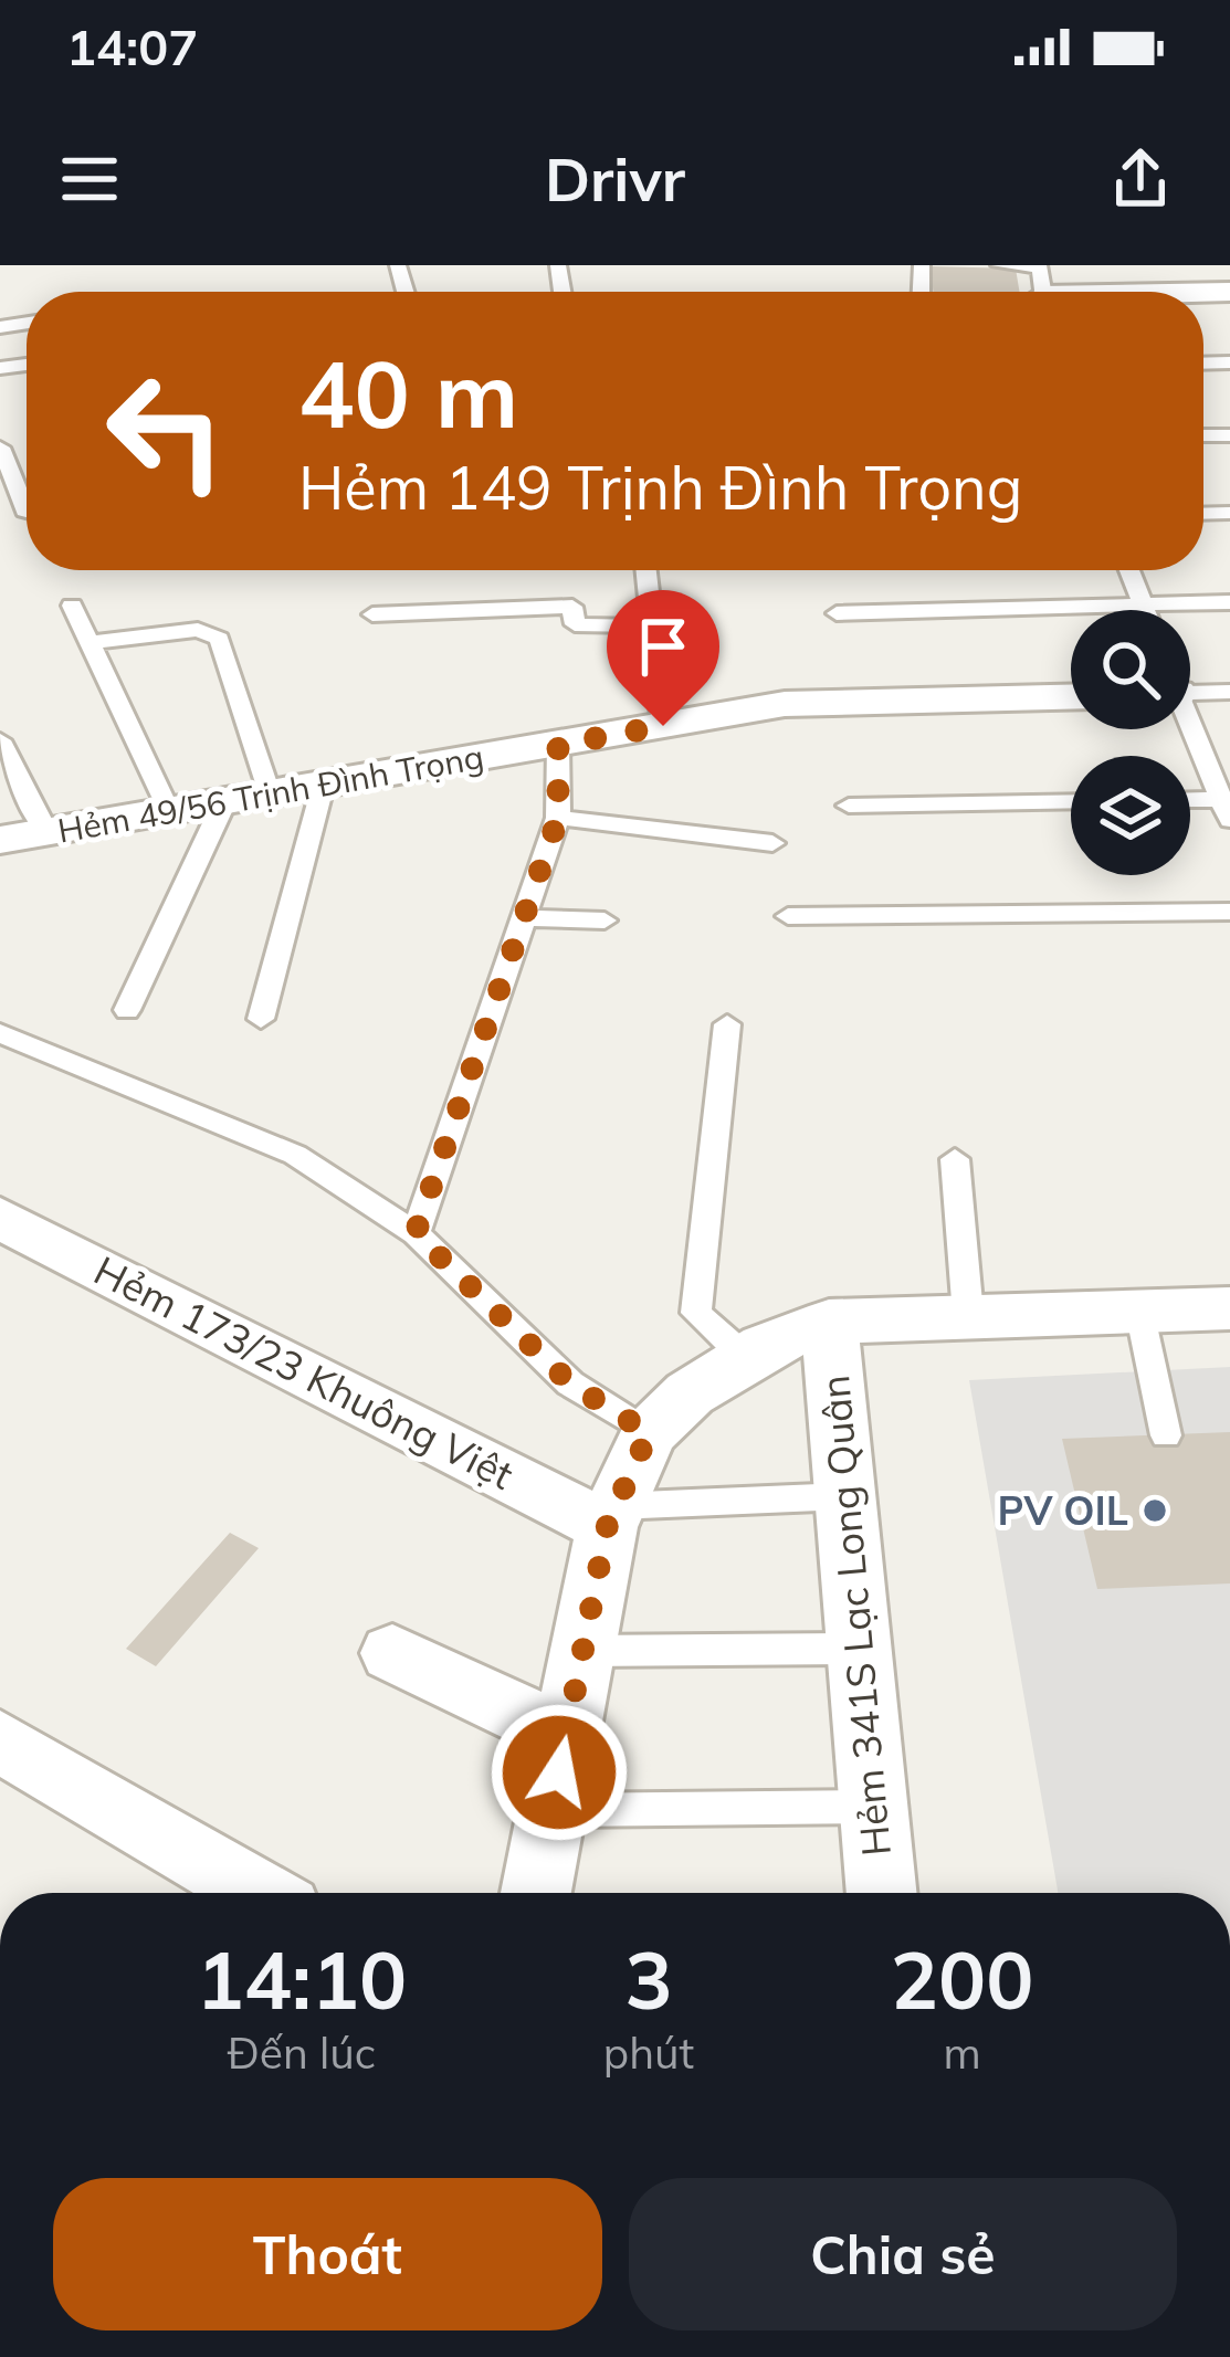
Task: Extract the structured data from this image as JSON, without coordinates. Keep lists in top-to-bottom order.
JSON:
{
  "streets": {
    "street": ["Hẻm 49/56 Trịnh Đình Trọng", "Hẻm 173/23 Khuông Việt", "Hẻm 341S Lạc Long Quân"]
  },
  "places": ["PV OIL"],
  "page": {
    "status": "14:07",
    "header": "Drivr",
    "turn": ["40 m", "Hẻm 149 Trịnh Đình Trọng"],
    "eta": [
      "14:10",
      "Đến lúc",
      "3",
      "phút",
      "200",
      "m"
    ],
    "buttons": ["Thoát", "Chia sẻ"]
  }
}
